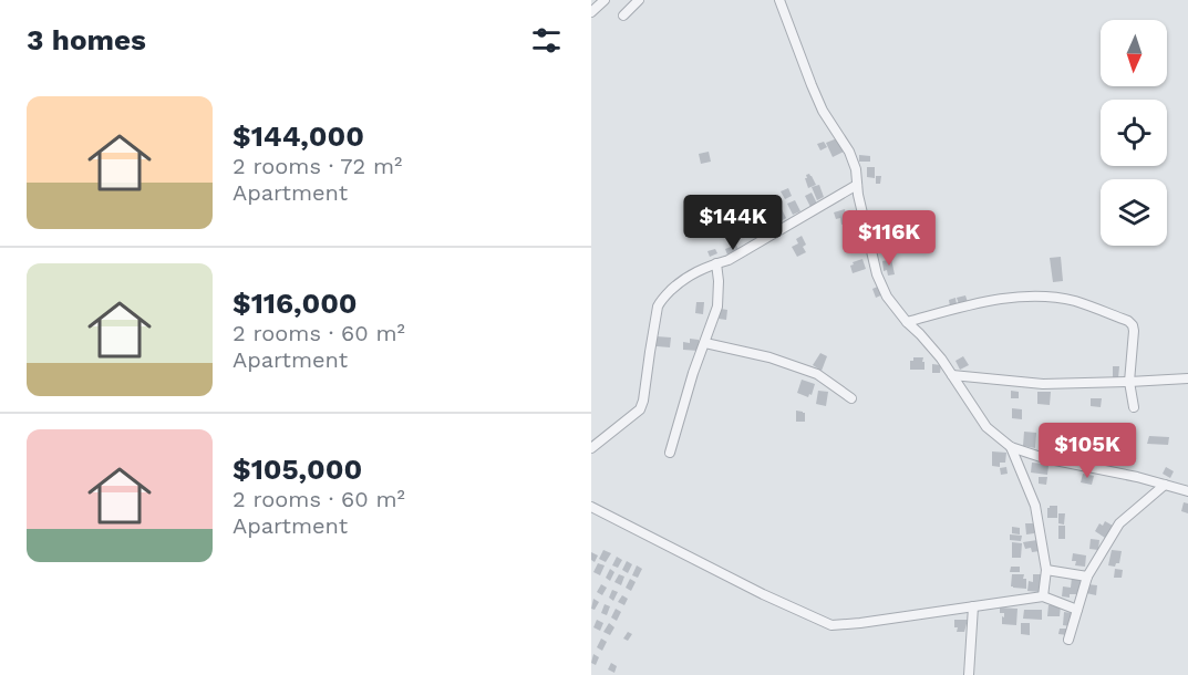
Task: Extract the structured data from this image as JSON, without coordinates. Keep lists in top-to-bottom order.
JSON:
{
  "north": "bottom",
  "page": {
    "heading": "3 homes",
    "list": [
      {
        "name": "$144,000",
        "note": "2 rooms · 72 m² · Apartment"
      },
      {
        "name": "$116,000",
        "note": "2 rooms · 60 m² · Apartment"
      },
      {
        "name": "$105,000",
        "note": "2 rooms · 60 m² · Apartment"
      }
    ],
    "price": ["$144K", "$116K", "$105K"]
  }
}
